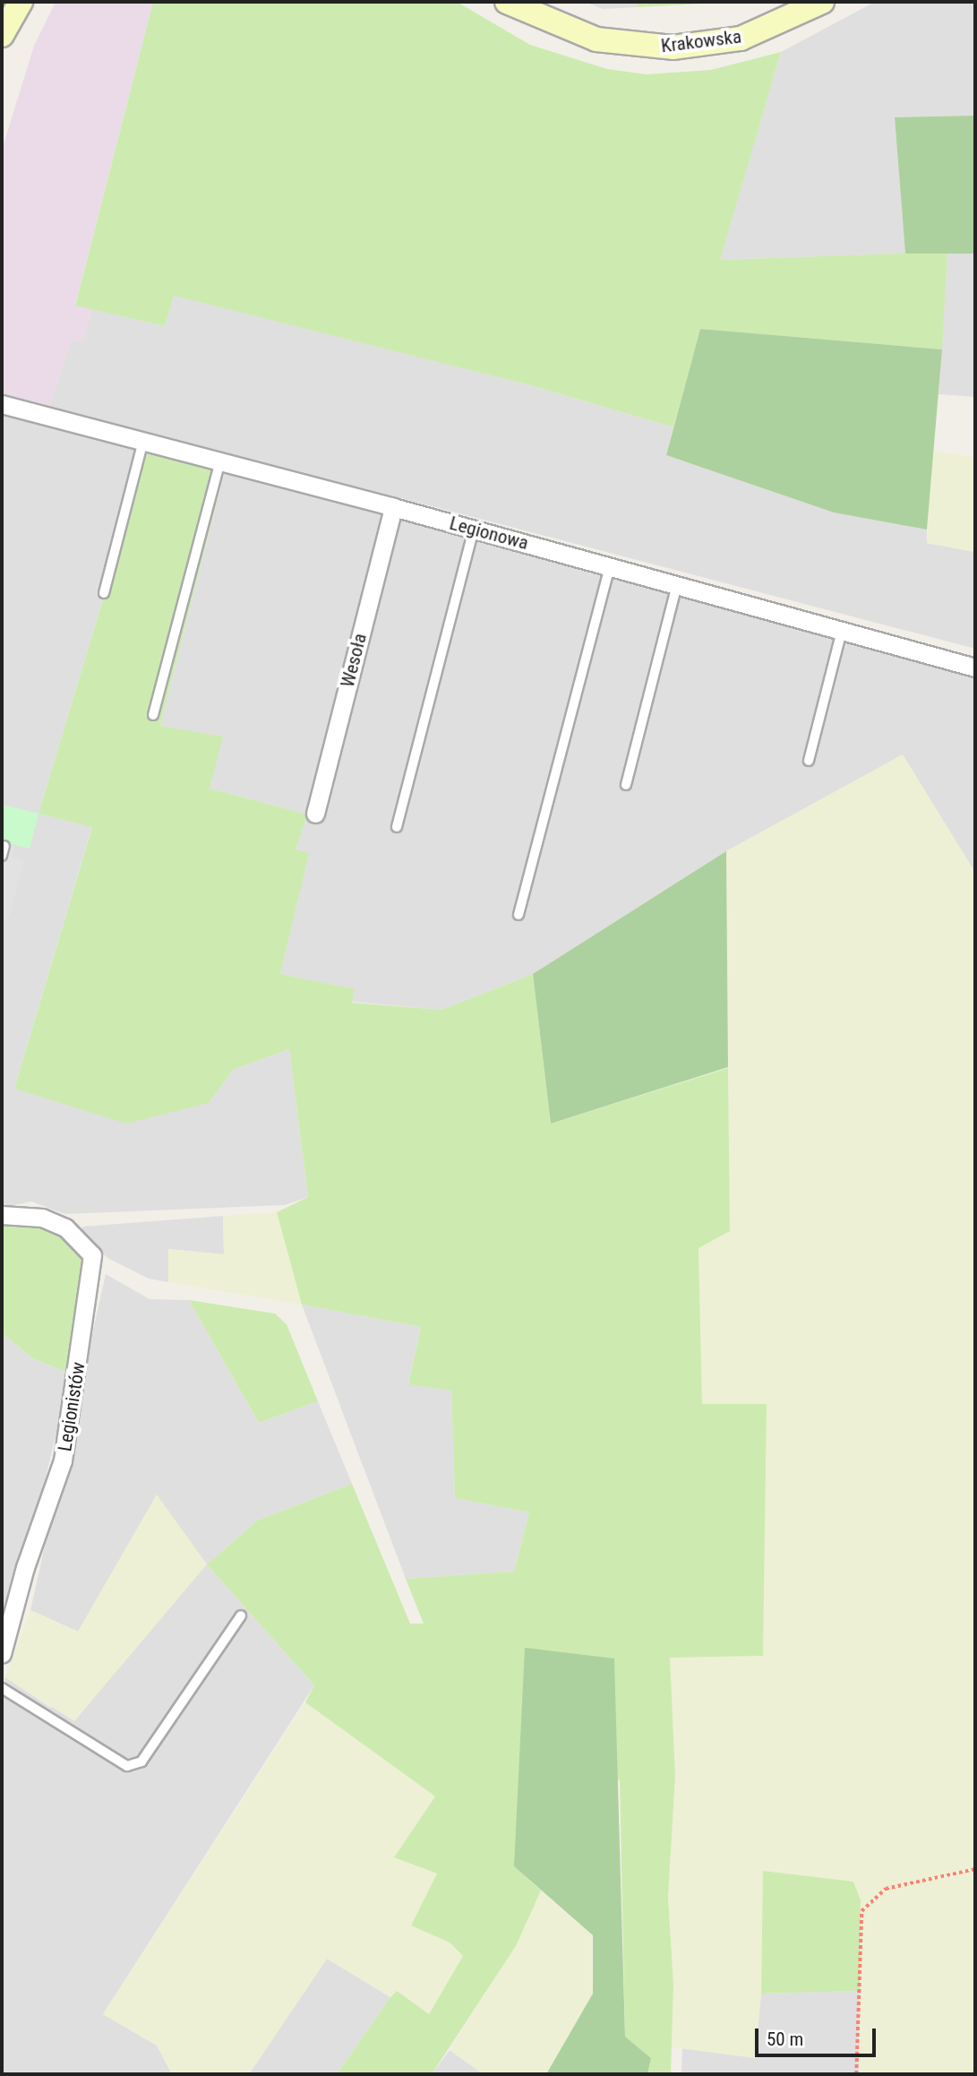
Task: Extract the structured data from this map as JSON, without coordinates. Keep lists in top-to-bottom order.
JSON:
{
  "streets": {
    "main road": ["Krakowska"],
    "street": ["Legionowa", "Wesoła", "Legionistów"]
  },
  "crossings": [
    ["Legionowa", "Wesoła"]
  ],
  "scale_bar": "50 m"
}
